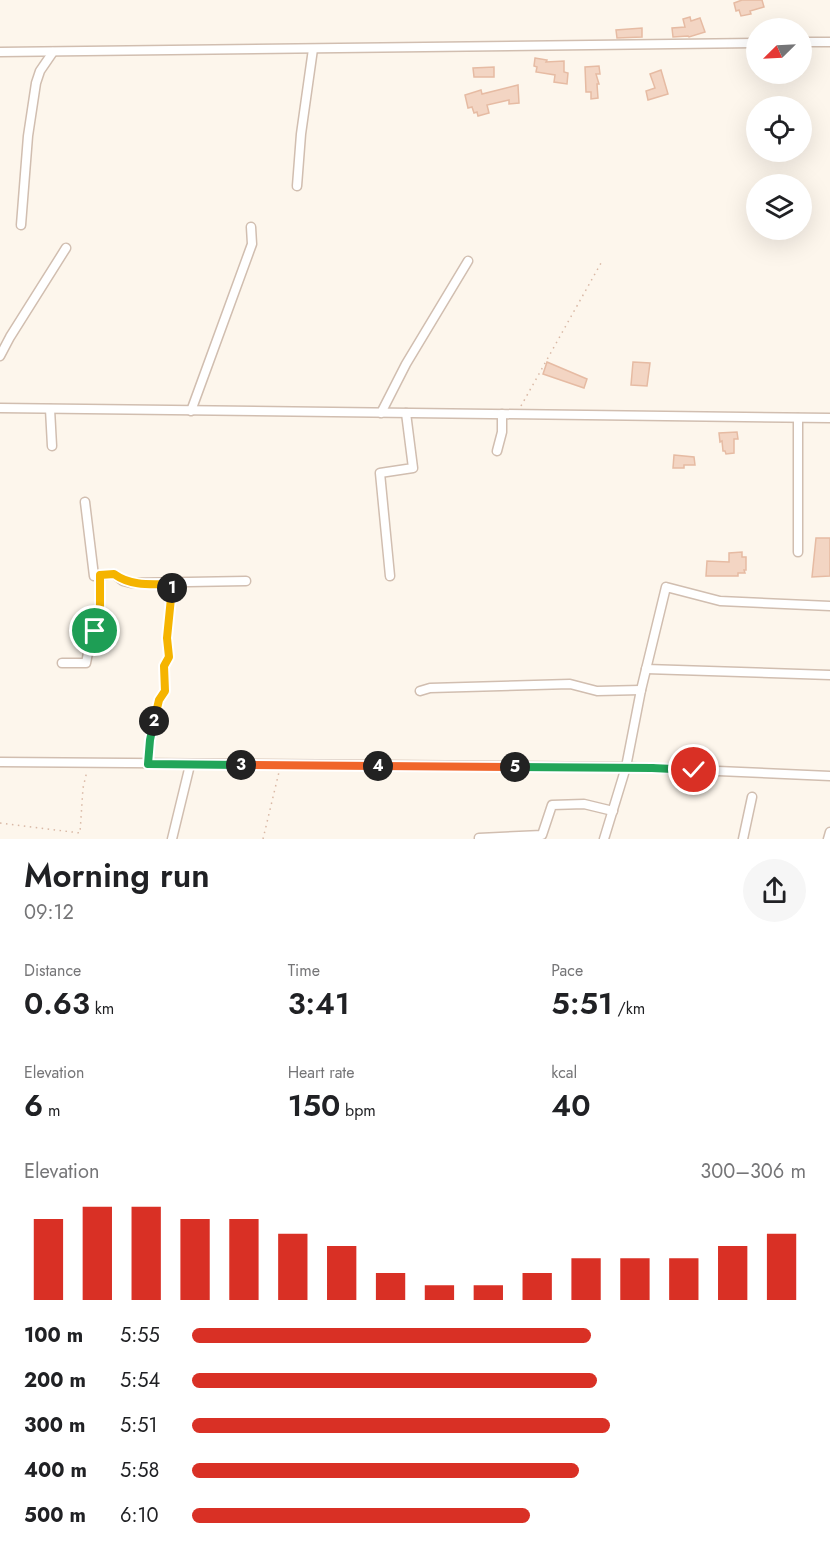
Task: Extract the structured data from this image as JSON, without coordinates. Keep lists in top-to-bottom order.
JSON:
{
  "north": "bottom left",
  "page": {
    "pins": [
      "1",
      "2",
      "3",
      "4",
      "5"
    ],
    "heading": ["Morning run", "09:12"],
    "stats": [
      ["Distance", "0.63 km"],
      ["Time", "3:41"],
      ["Pace", "5:51 /km"],
      ["Elevation", "6 m"],
      ["Heart rate", "150 bpm"],
      ["kcal", "40"]
    ],
    "chart": ["Elevation", "300–306 m"],
    "list": [
      {
        "name": "100 m",
        "note": "5:55"
      },
      {
        "name": "200 m",
        "note": "5:54"
      },
      {
        "name": "300 m",
        "note": "5:51"
      },
      {
        "name": "400 m",
        "note": "5:58"
      },
      {
        "name": "500 m",
        "note": "6:10"
      }
    ]
  }
}
